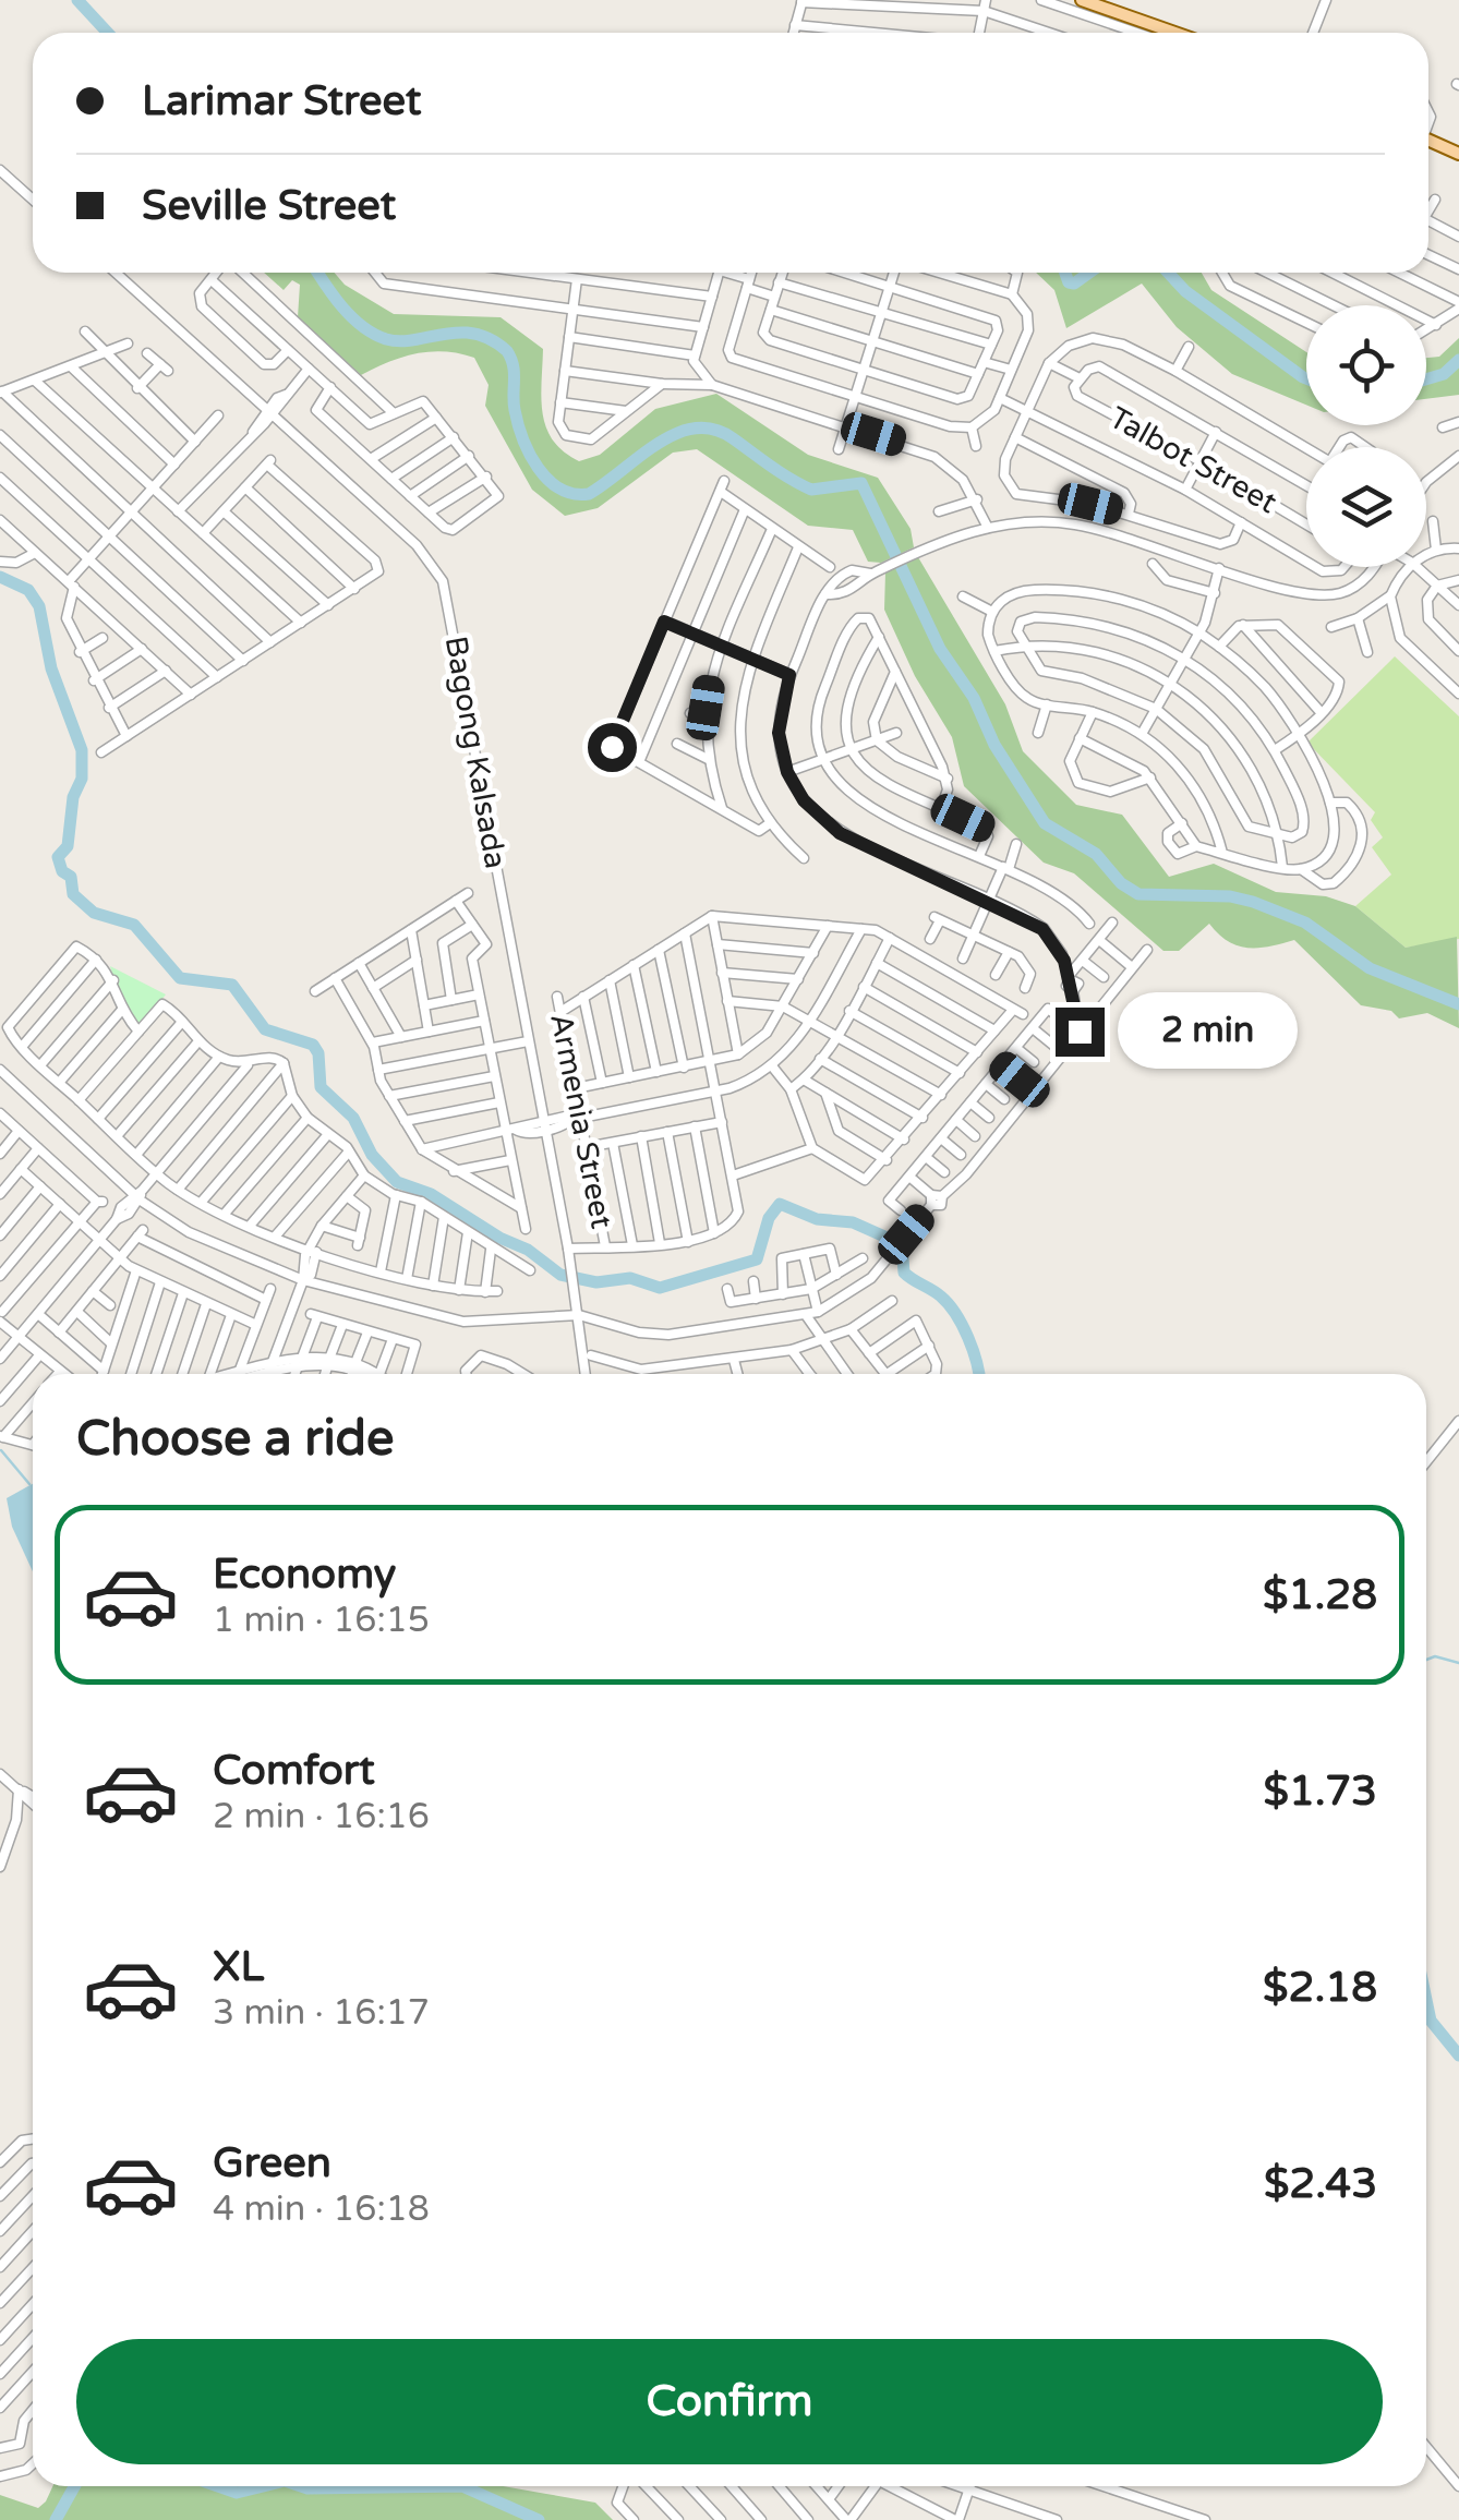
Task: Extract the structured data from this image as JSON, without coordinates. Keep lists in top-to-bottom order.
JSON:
{
  "streets": {
    "street": ["Talbot Street", "Bagong Kalsada", "Armenia Street"]
  },
  "page": {
    "banner": ["Larimar Street", "Seville Street"],
    "bubble": "2 min",
    "heading": "Choose a ride",
    "list": [
      {
        "name": "Economy",
        "note": "1 min · 16:15",
        "value": "$1.28"
      },
      {
        "name": "Comfort",
        "note": "2 min · 16:16",
        "value": "$1.73"
      },
      {
        "name": "XL",
        "note": "3 min · 16:17",
        "value": "$2.18"
      },
      {
        "name": "Green",
        "note": "4 min · 16:18",
        "value": "$2.43"
      }
    ],
    "buttons": "Confirm"
  }
}
